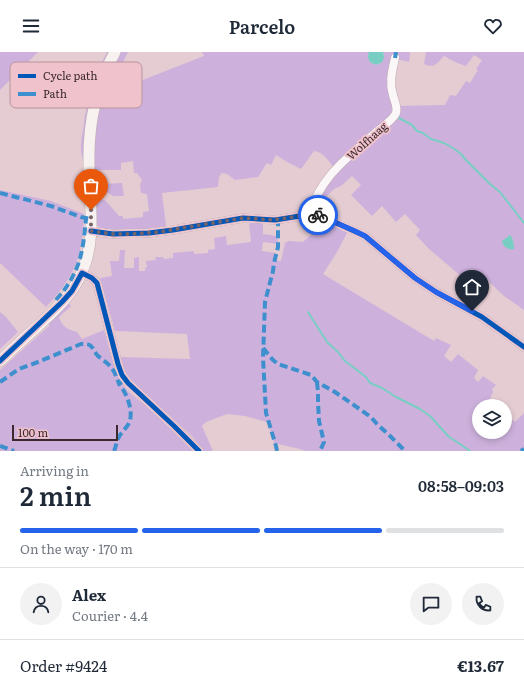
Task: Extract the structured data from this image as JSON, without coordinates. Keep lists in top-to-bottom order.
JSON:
{
  "streets": {
    "street": ["Wolfhaag"]
  },
  "legend": ["Cycle path", "Path"],
  "scale_bar": "100 m",
  "page": {
    "header": "Parcelo",
    "scale": "100 m",
    "heading": ["2 min", "Arriving in", "08:58–09:03"],
    "panel": [
      "Alex",
      "Courier · 4.4",
      "Order #9424",
      "€13.67"
    ],
    "bar": "On the way · 170 m"
  }
}
